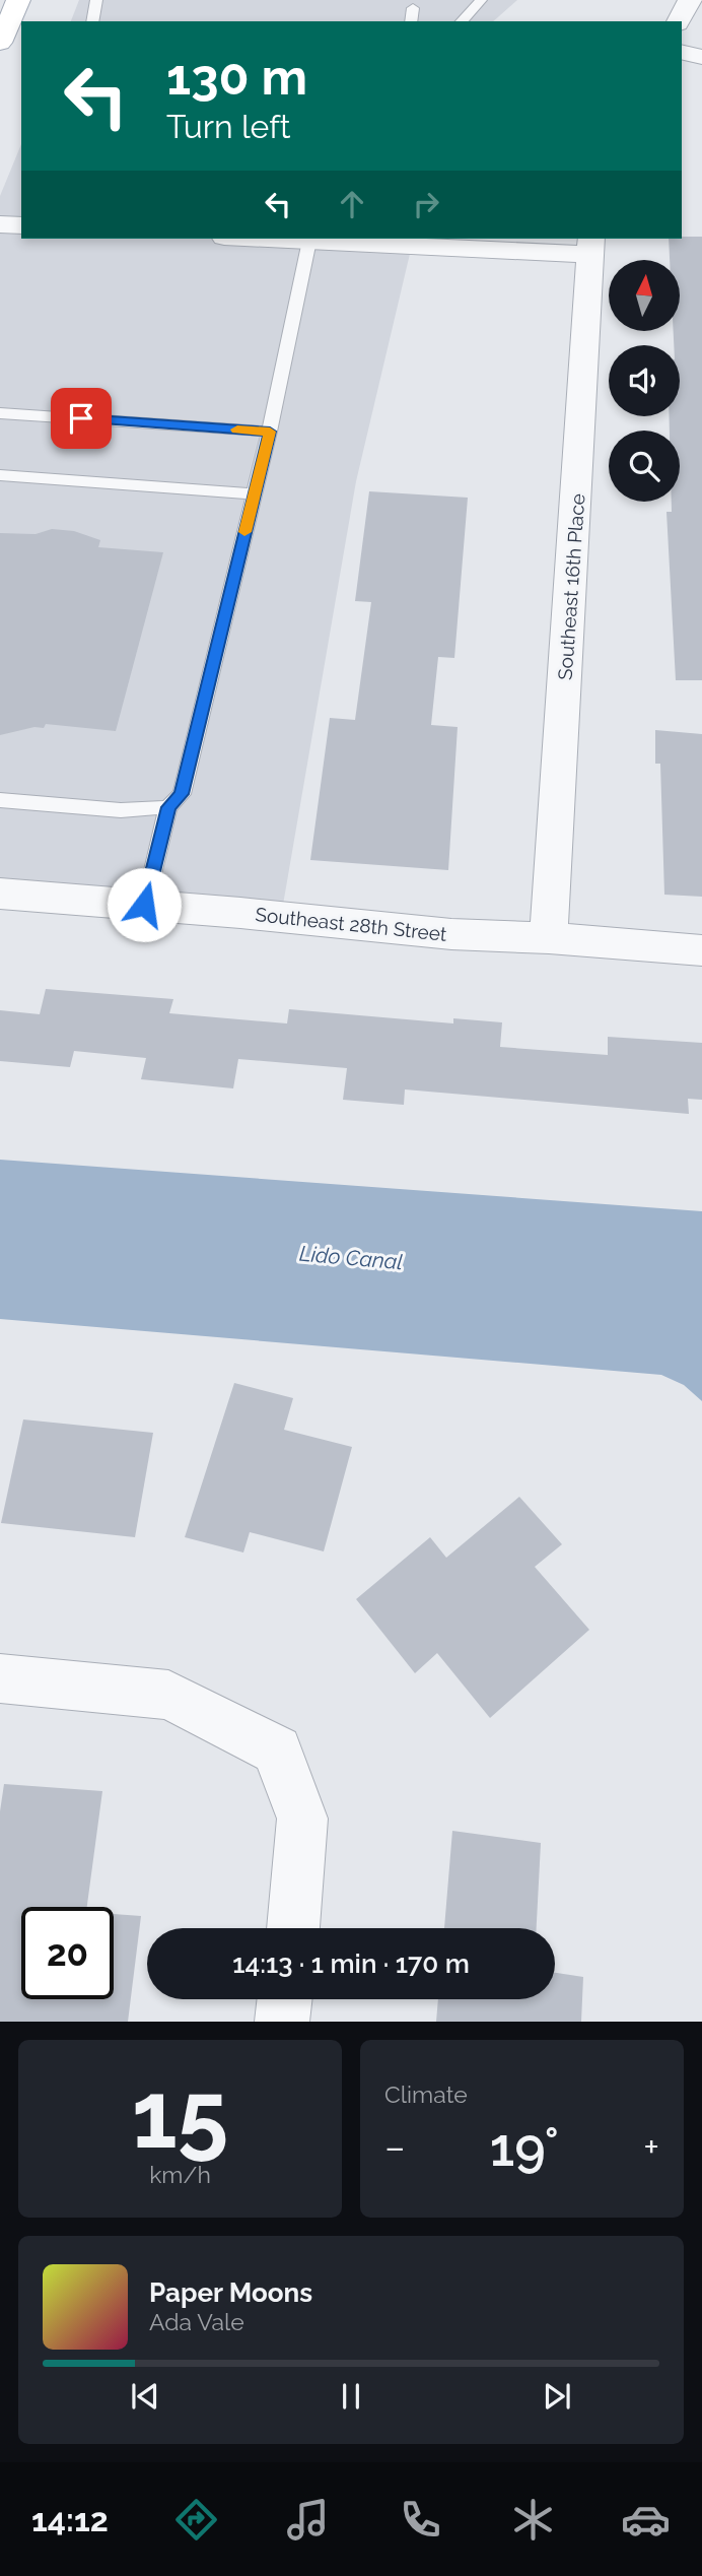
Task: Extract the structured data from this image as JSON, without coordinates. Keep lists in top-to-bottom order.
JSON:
{
  "streets": {
    "street": ["Southeast 16th Place", "Southeast 28th Street"]
  },
  "crossings": [
    ["Southeast 16th Place", "Southeast 28th Street"]
  ],
  "water": ["Lido Canal"],
  "north": "top",
  "page": {
    "turn": ["130 m", "Turn left"],
    "limit": "20",
    "trip": "14:13 · 1 min · 170 m",
    "tile": [
      ["15", "km/h"],
      "Climate"
    ],
    "heat": ["−", "19°", "+"],
    "song": ["Paper Moons", "Ada Vale"],
    "tabs": "14:12"
  }
}
